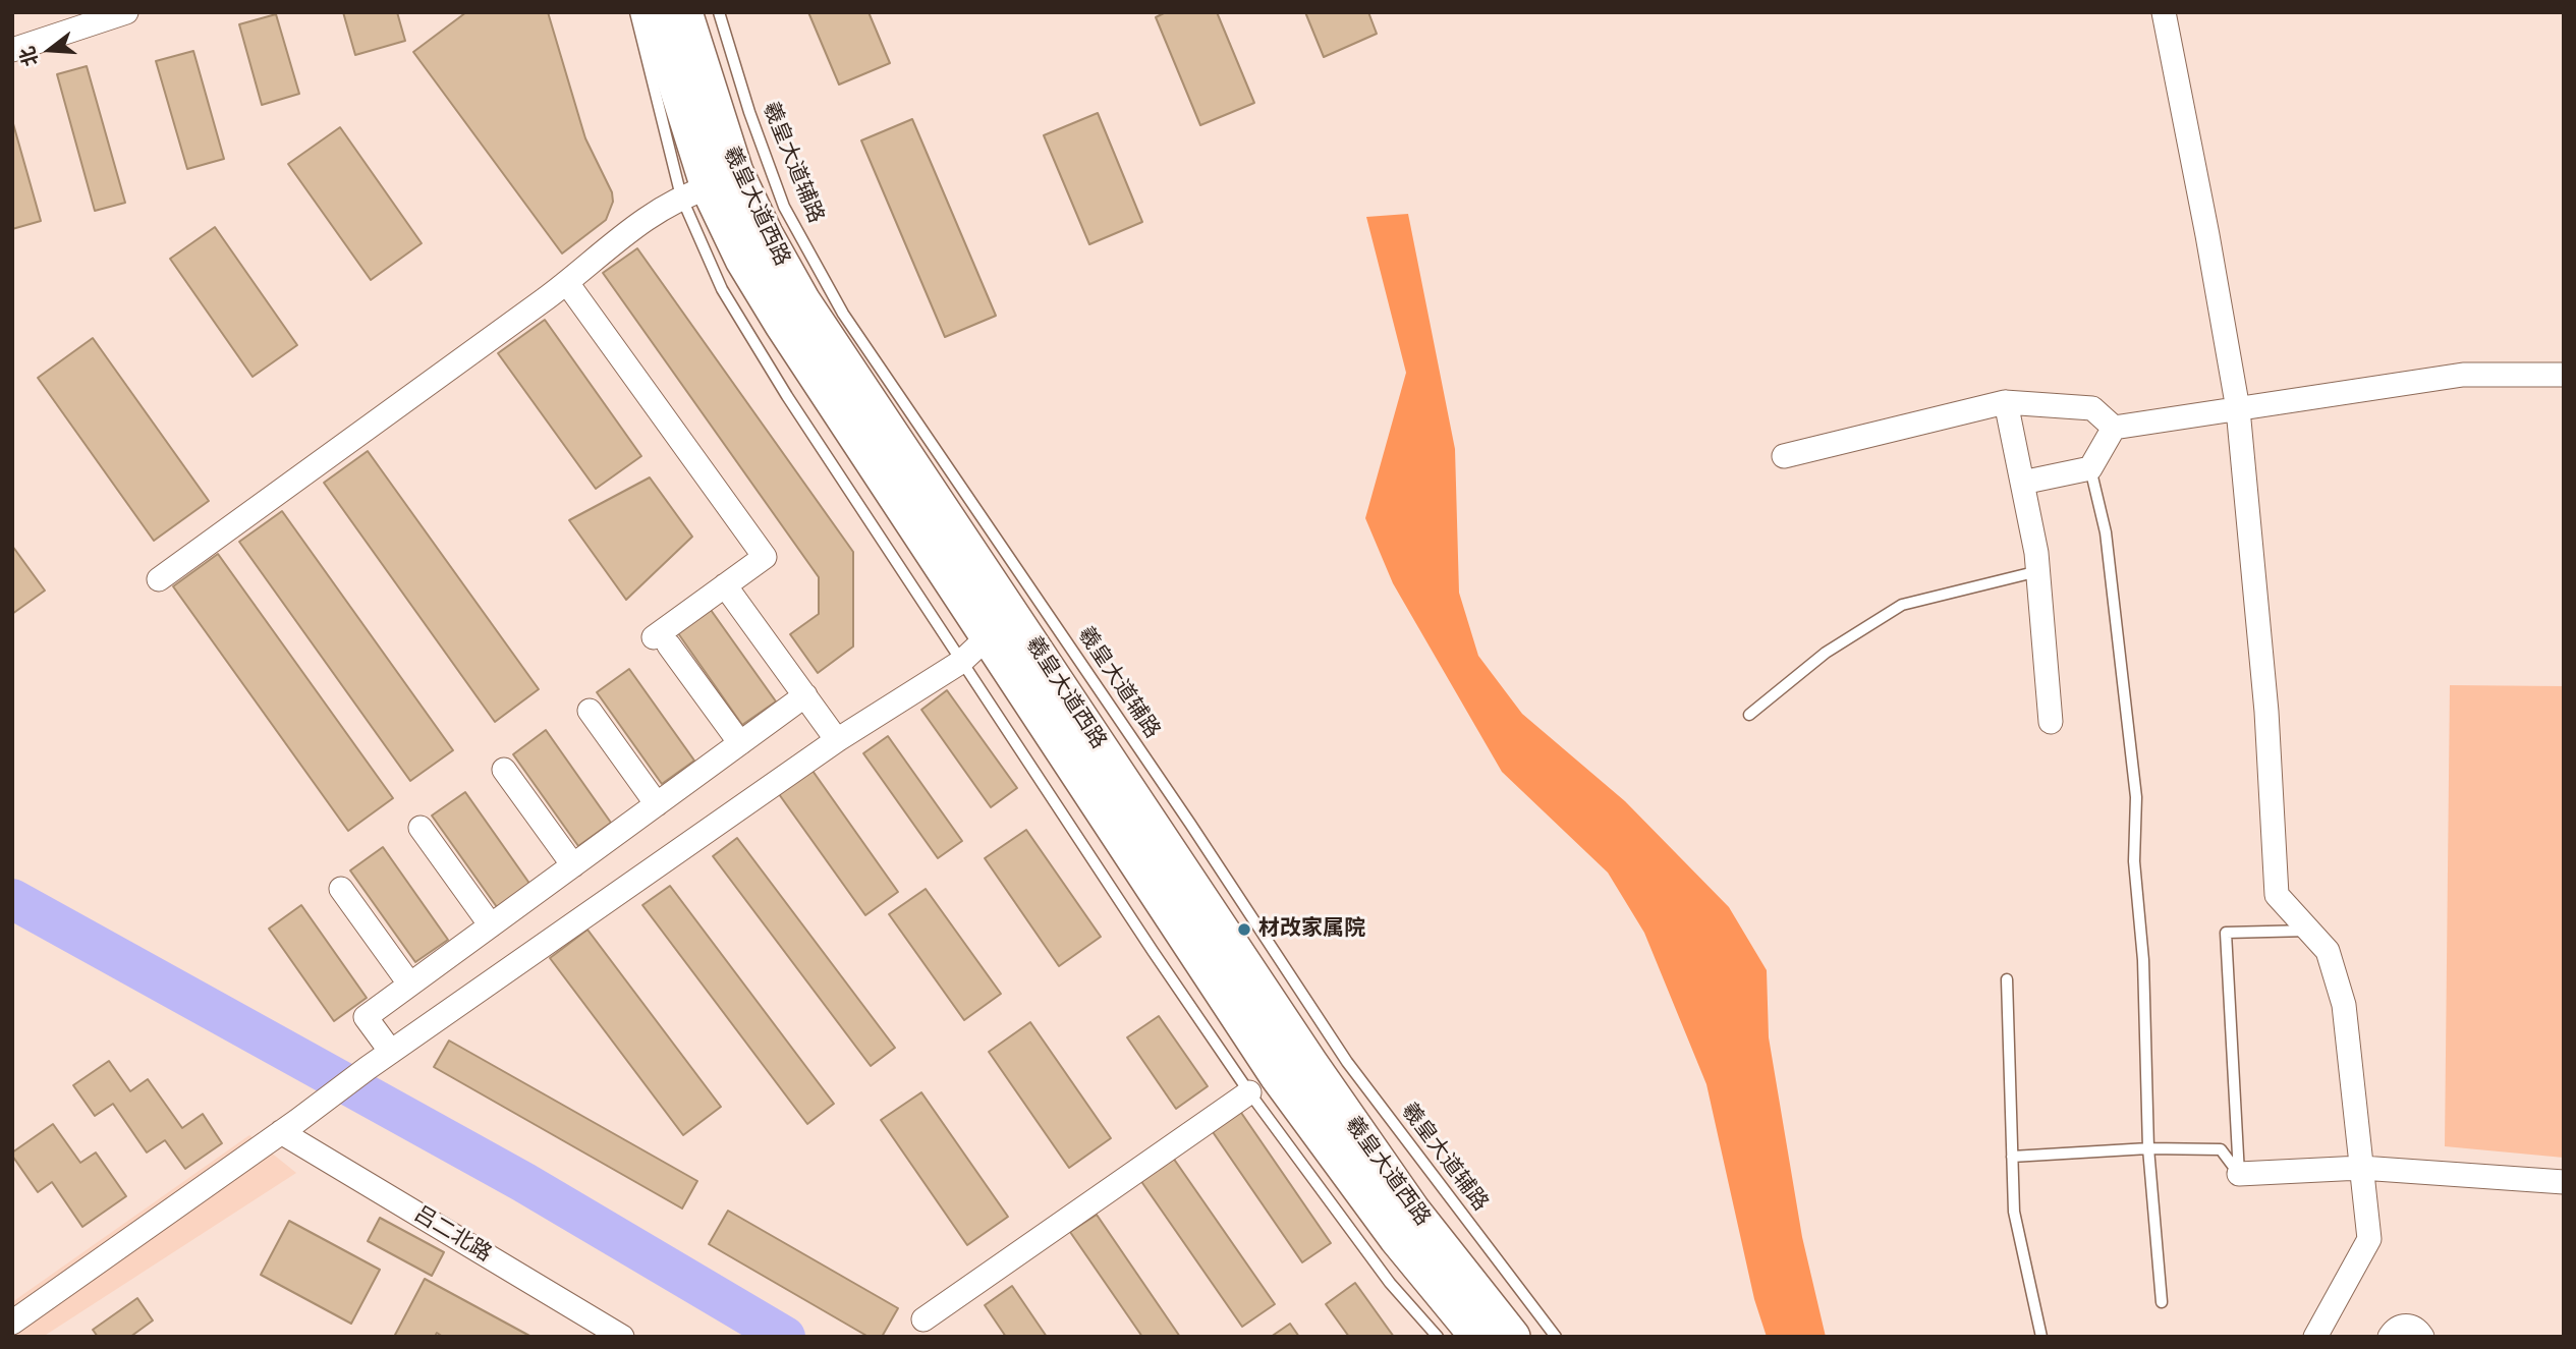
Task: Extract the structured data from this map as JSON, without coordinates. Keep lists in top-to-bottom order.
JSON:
{
  "streets": {
    "main road": ["羲皇大道西路"],
    "street": ["吕二北路"],
    "lane": ["羲皇大道辅路"]
  },
  "places": ["材改家属院"],
  "north": "left"
}
